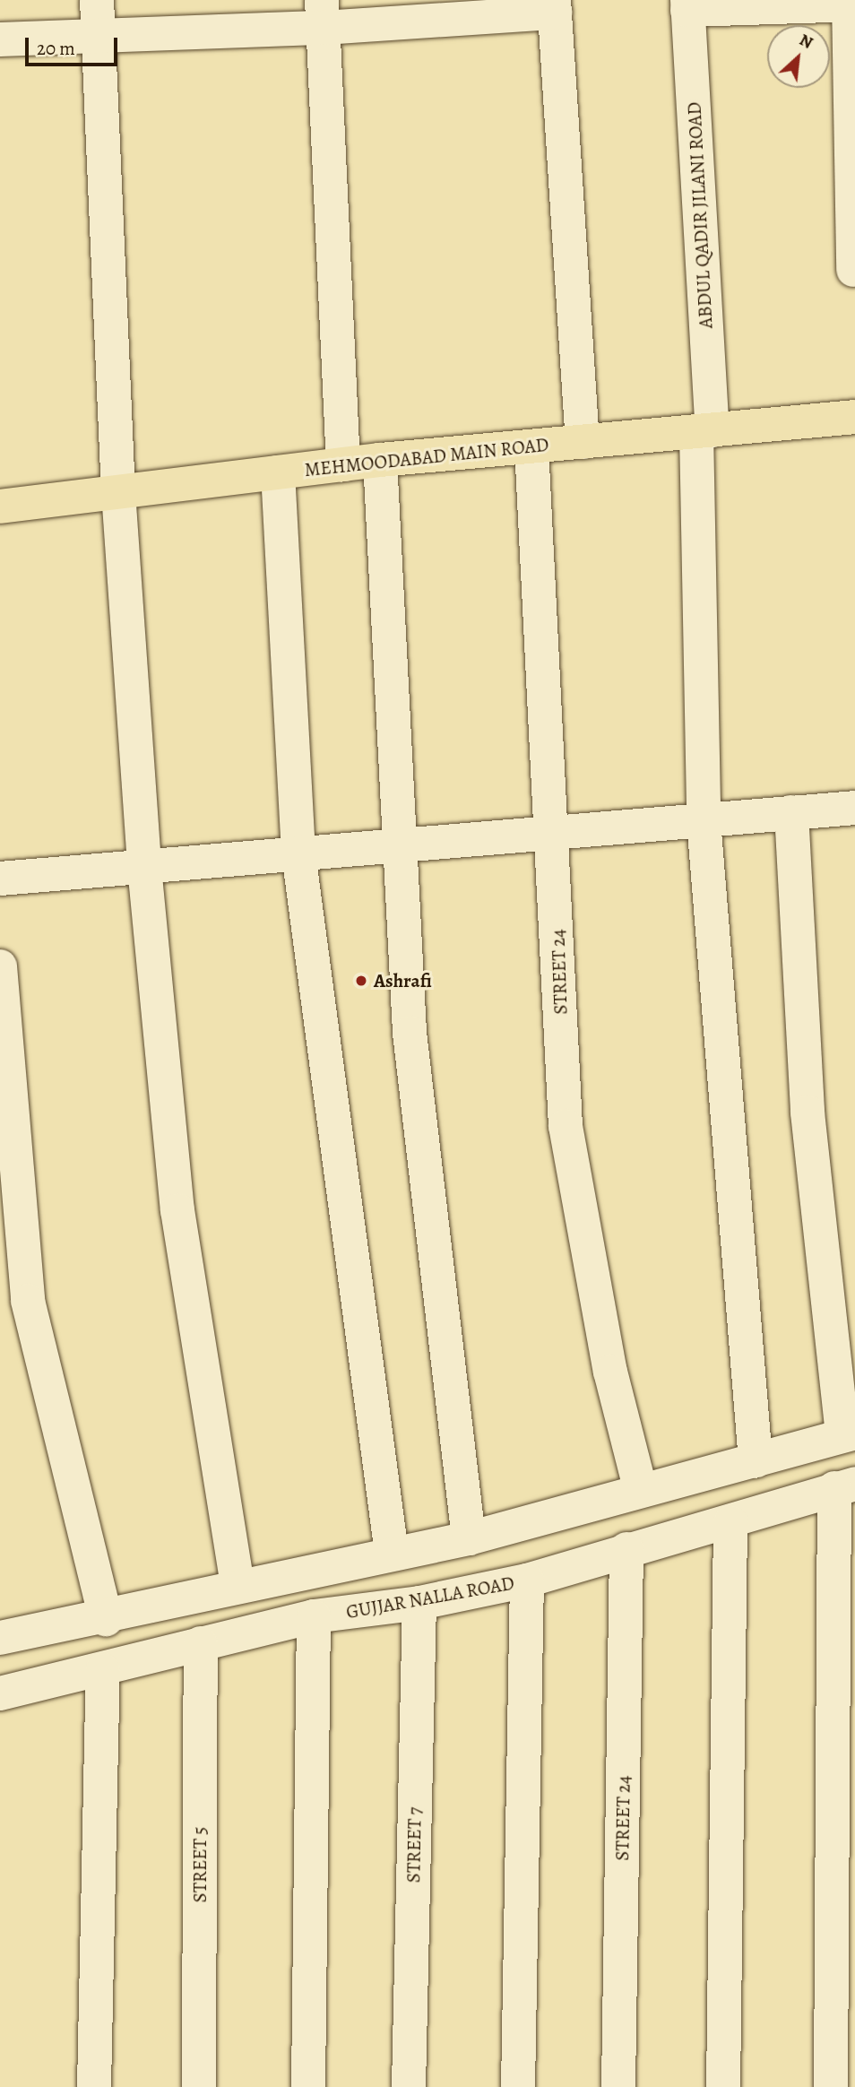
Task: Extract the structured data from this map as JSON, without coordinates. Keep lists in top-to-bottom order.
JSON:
{
  "streets": {
    "main road": ["MEHMOODABAD MAIN ROAD"],
    "street": [
      "ABDUL QADIR JILANI ROAD",
      "STREET 24",
      "GUJJAR NALLA ROAD",
      "STREET 7",
      "STREET 5"
    ]
  },
  "crossings": [
    ["ABDUL QADIR JILANI ROAD", "MEHMOODABAD MAIN ROAD"],
    ["MEHMOODABAD MAIN ROAD", "STREET 24"],
    ["STREET 24", "GUJJAR NALLA ROAD"],
    ["GUJJAR NALLA ROAD", "STREET 7"],
    ["GUJJAR NALLA ROAD", "STREET 5"]
  ],
  "places": ["Ashrafi"],
  "scale_bar": "20 m",
  "north": "top right"
}
